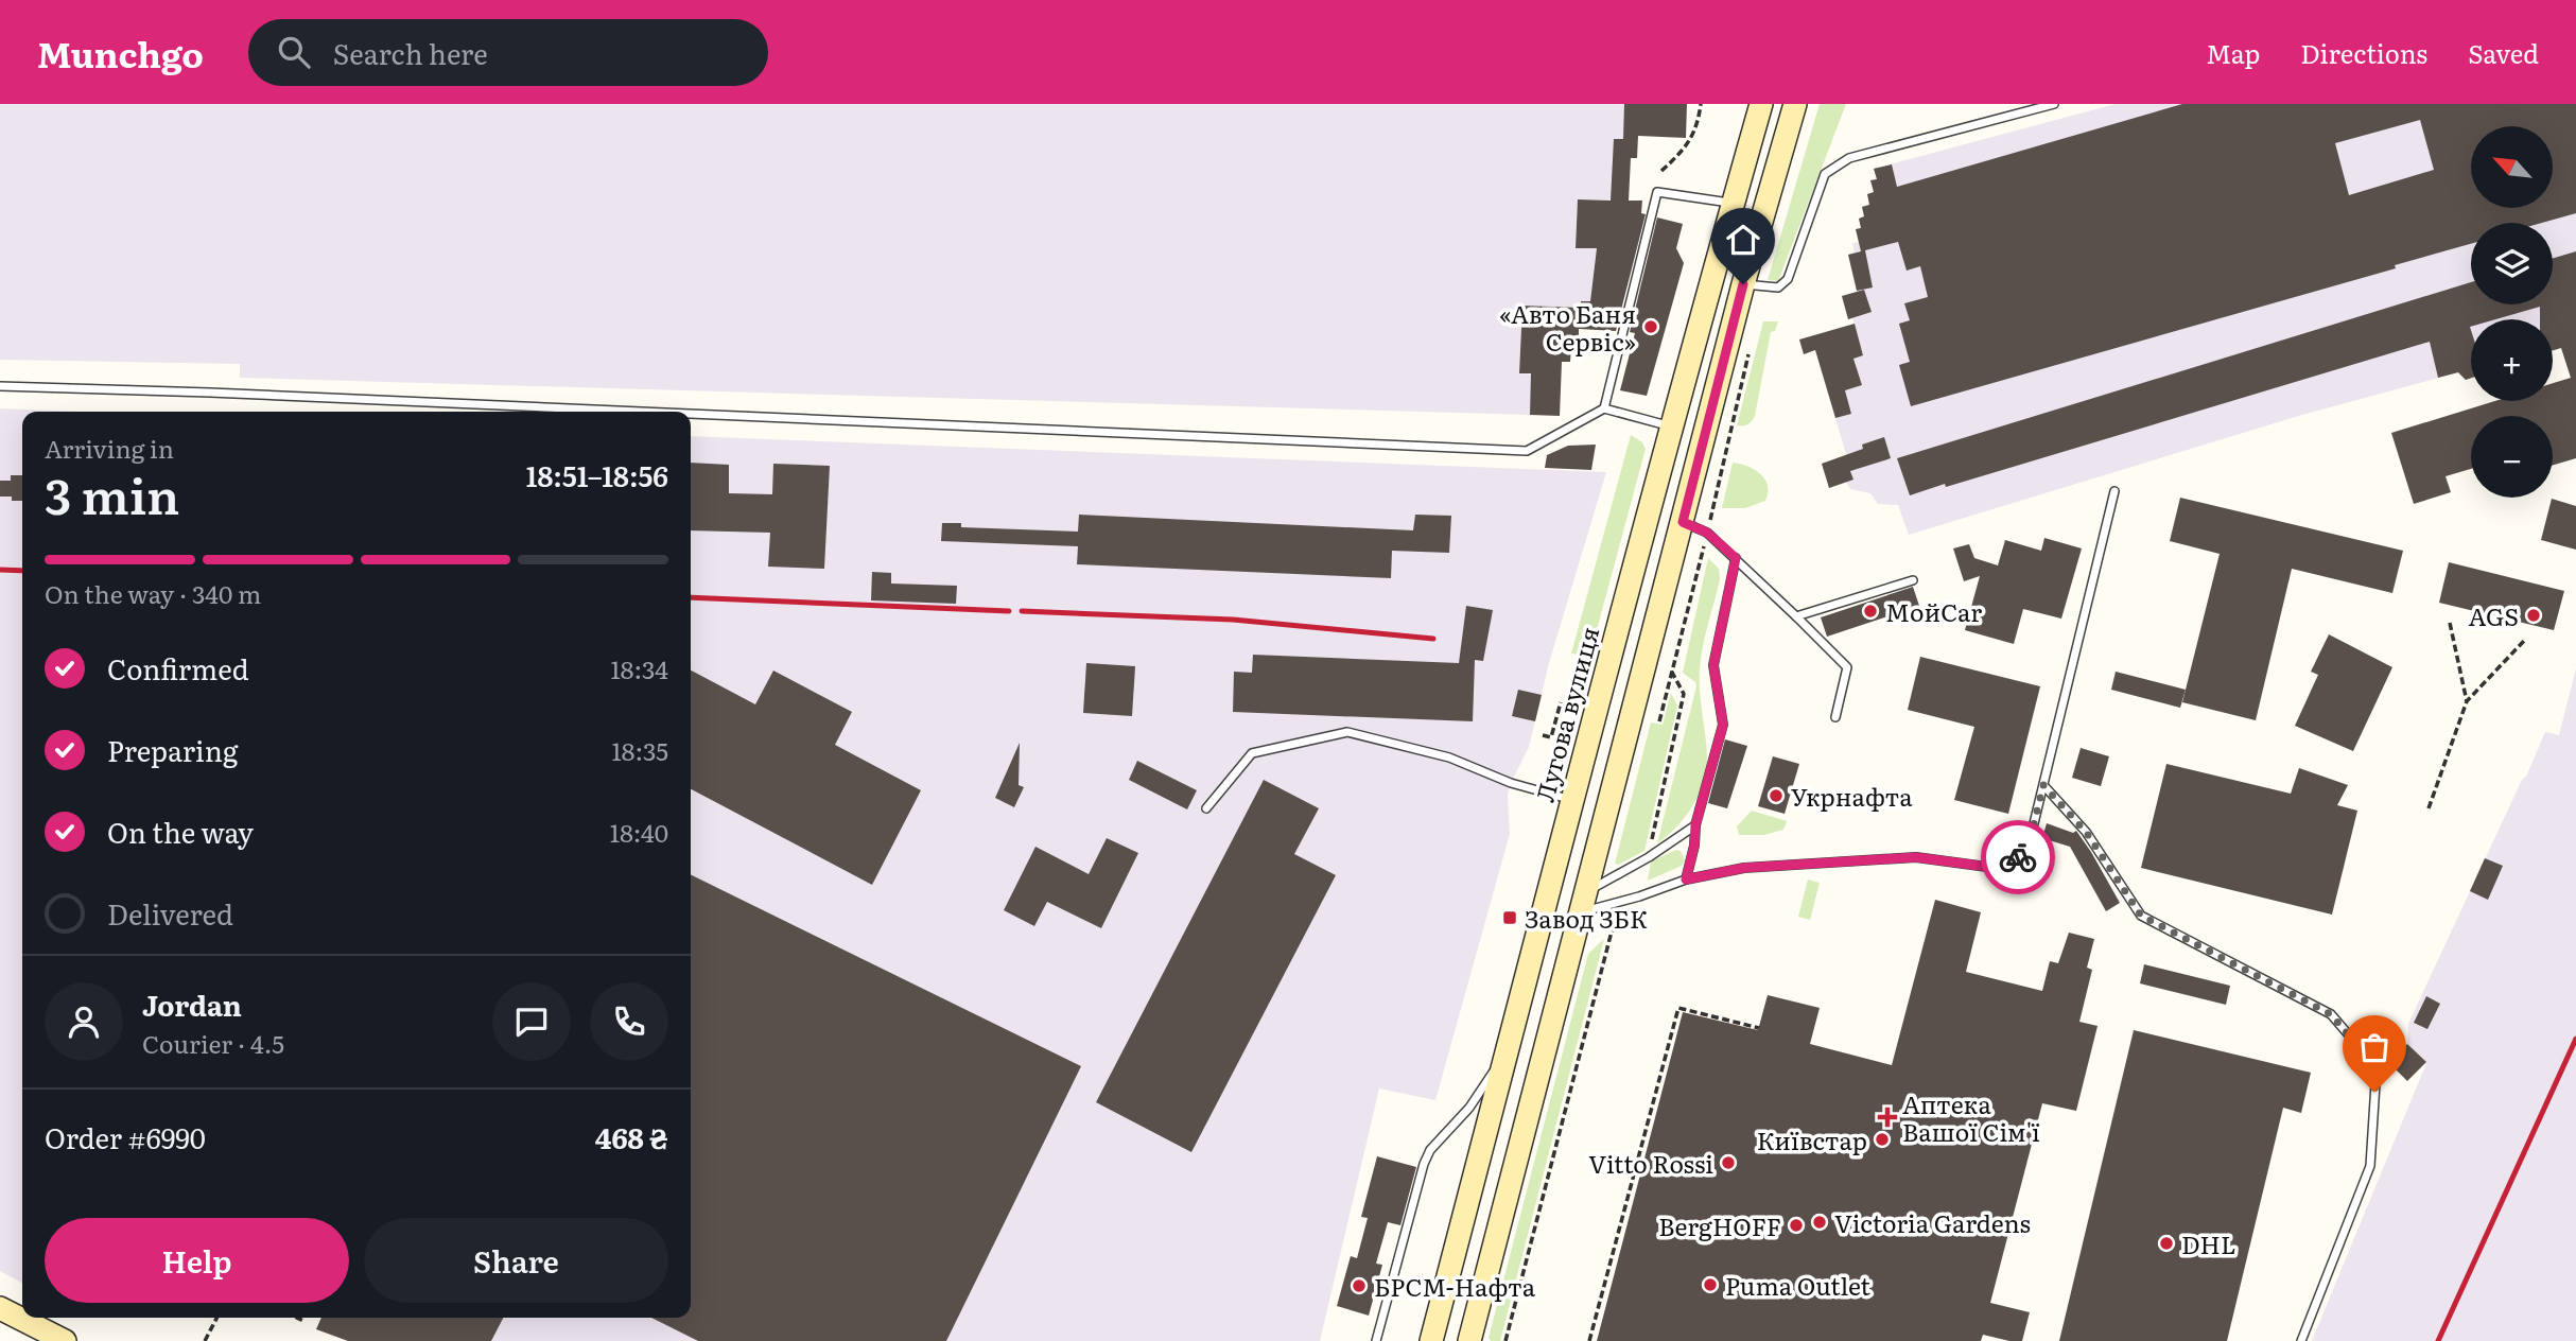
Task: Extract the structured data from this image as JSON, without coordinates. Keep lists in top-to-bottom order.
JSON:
{
  "streets": {
    "main road": ["Лугова вулиця"]
  },
  "places": {
    "other": [
      "«Авто Баня Сервіс»",
      "МойCar",
      "AGS",
      "Укрнафта",
      "Київстар",
      "Vitto Rossi",
      "Victoria Gardens",
      "BergHOFF",
      "DHL",
      "Puma Outlet",
      "БРСМ-Нафта"
    ],
    "transit": ["Завод ЗБК"],
    "health": ["Аптека Вашої Сім'ї"]
  },
  "north": "top left",
  "page": {
    "header": "Munchgo",
    "search": "Search here",
    "nav": ["Map", "Directions", "Saved"],
    "map_buttons": ["+", "−"],
    "heading": ["3 min", "Arriving in", "18:51–18:56"],
    "panel": [
      "Jordan",
      "Courier · 4.5",
      "Order #6990",
      "468 ₴"
    ],
    "bar": "On the way · 340 m",
    "list": [
      ["Confirmed", "18:34"],
      ["Preparing", "18:35"],
      ["On the way", "18:40"],
      "Delivered"
    ],
    "buttons": ["Help", "Share"]
  }
}
